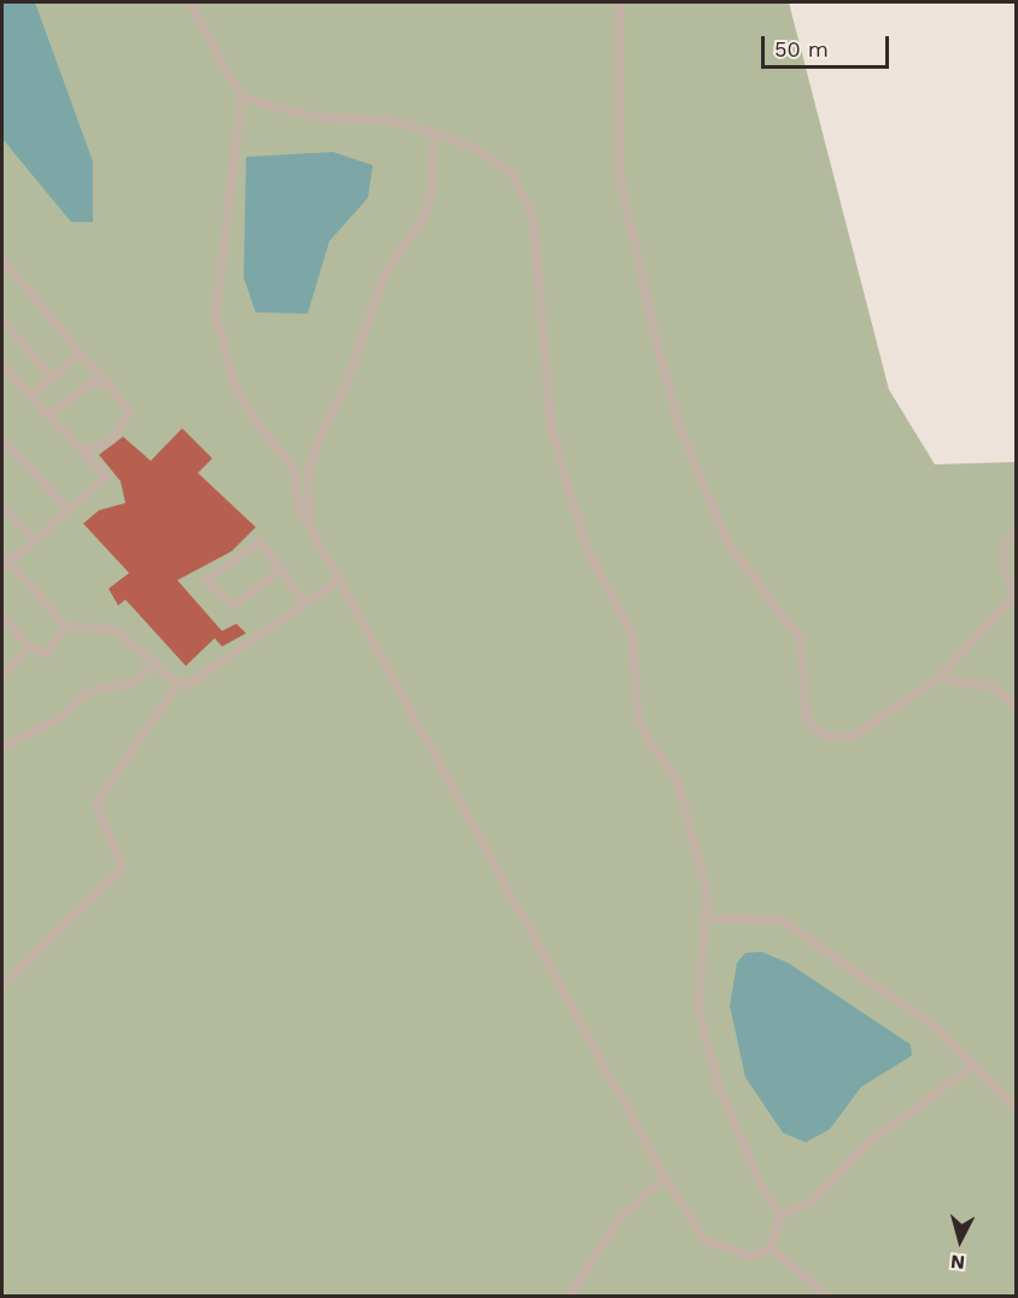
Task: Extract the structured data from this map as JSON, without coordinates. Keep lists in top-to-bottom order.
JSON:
{
  "scale_bar": "50 m",
  "north": "bottom"
}
